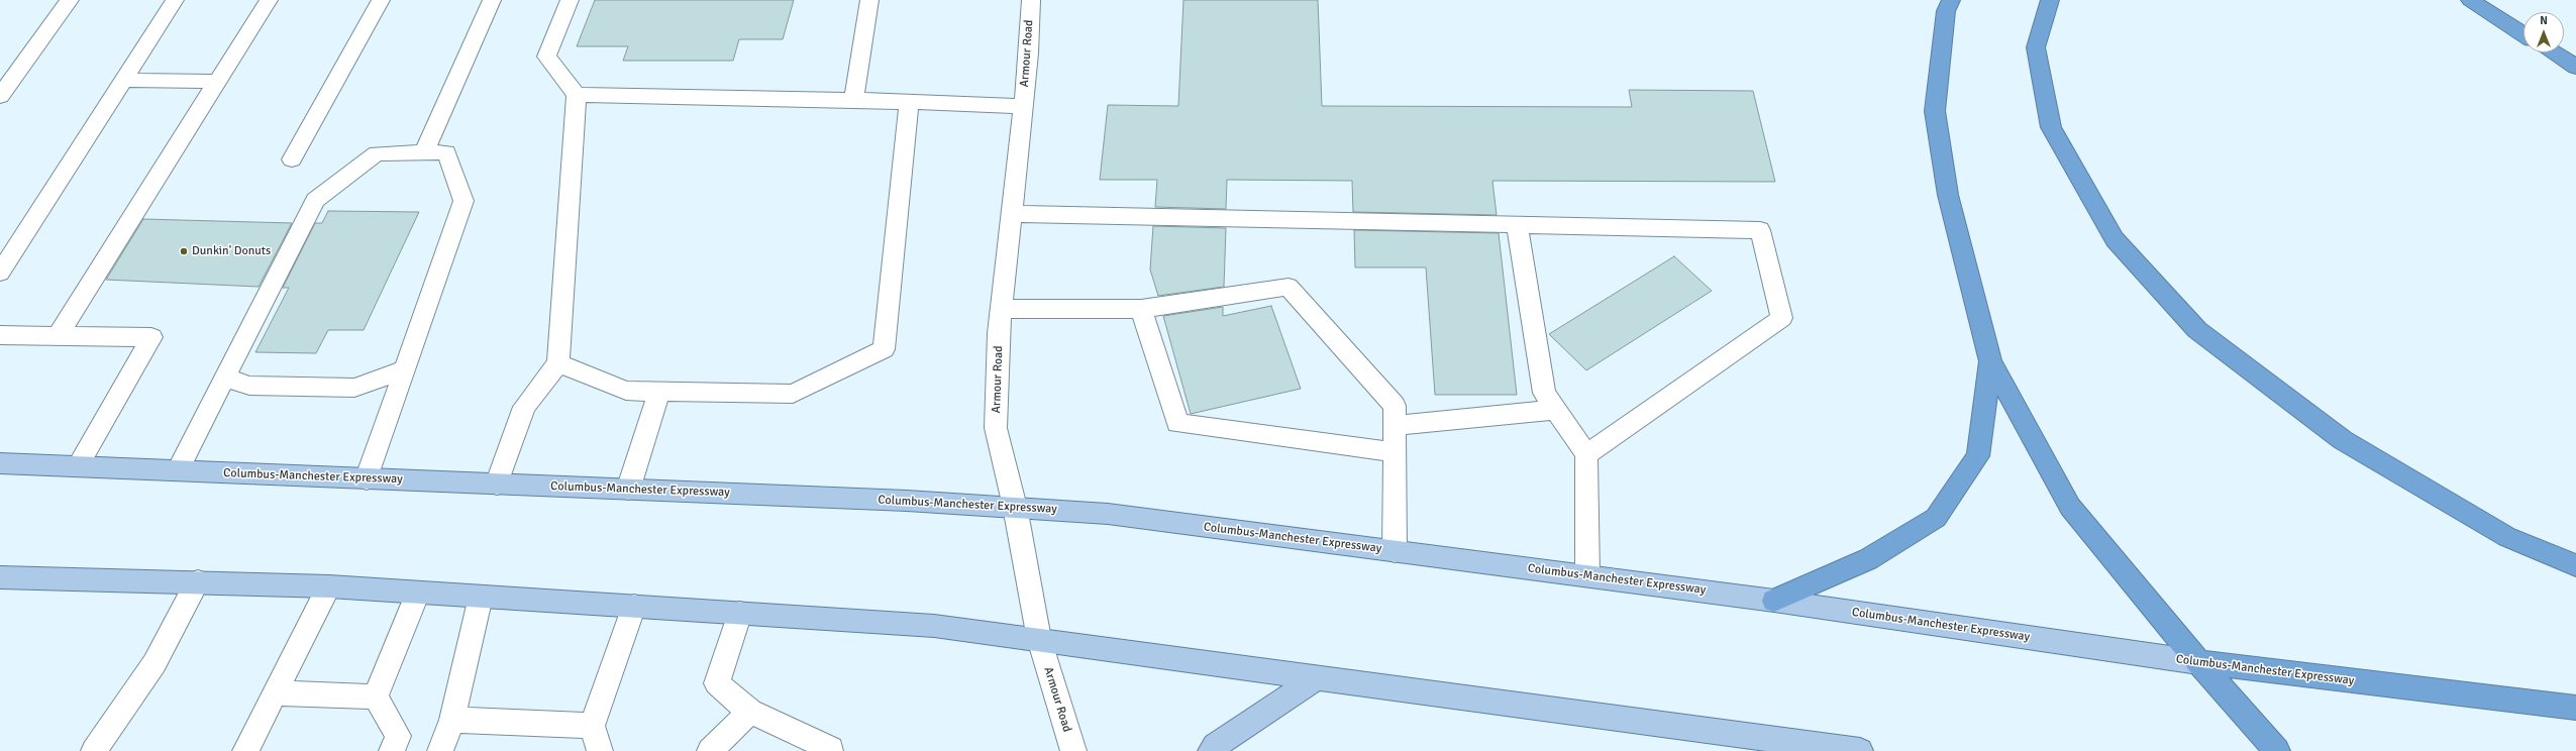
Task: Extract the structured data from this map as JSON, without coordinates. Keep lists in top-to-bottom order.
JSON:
{
  "streets": {
    "highway": ["Columbus-Manchester Expressway"],
    "street": ["Armour Road"]
  },
  "crossings": [
    ["Armour Road", "Columbus-Manchester Expressway"]
  ],
  "places": ["Dunkin' Donuts"],
  "north": "top"
}
